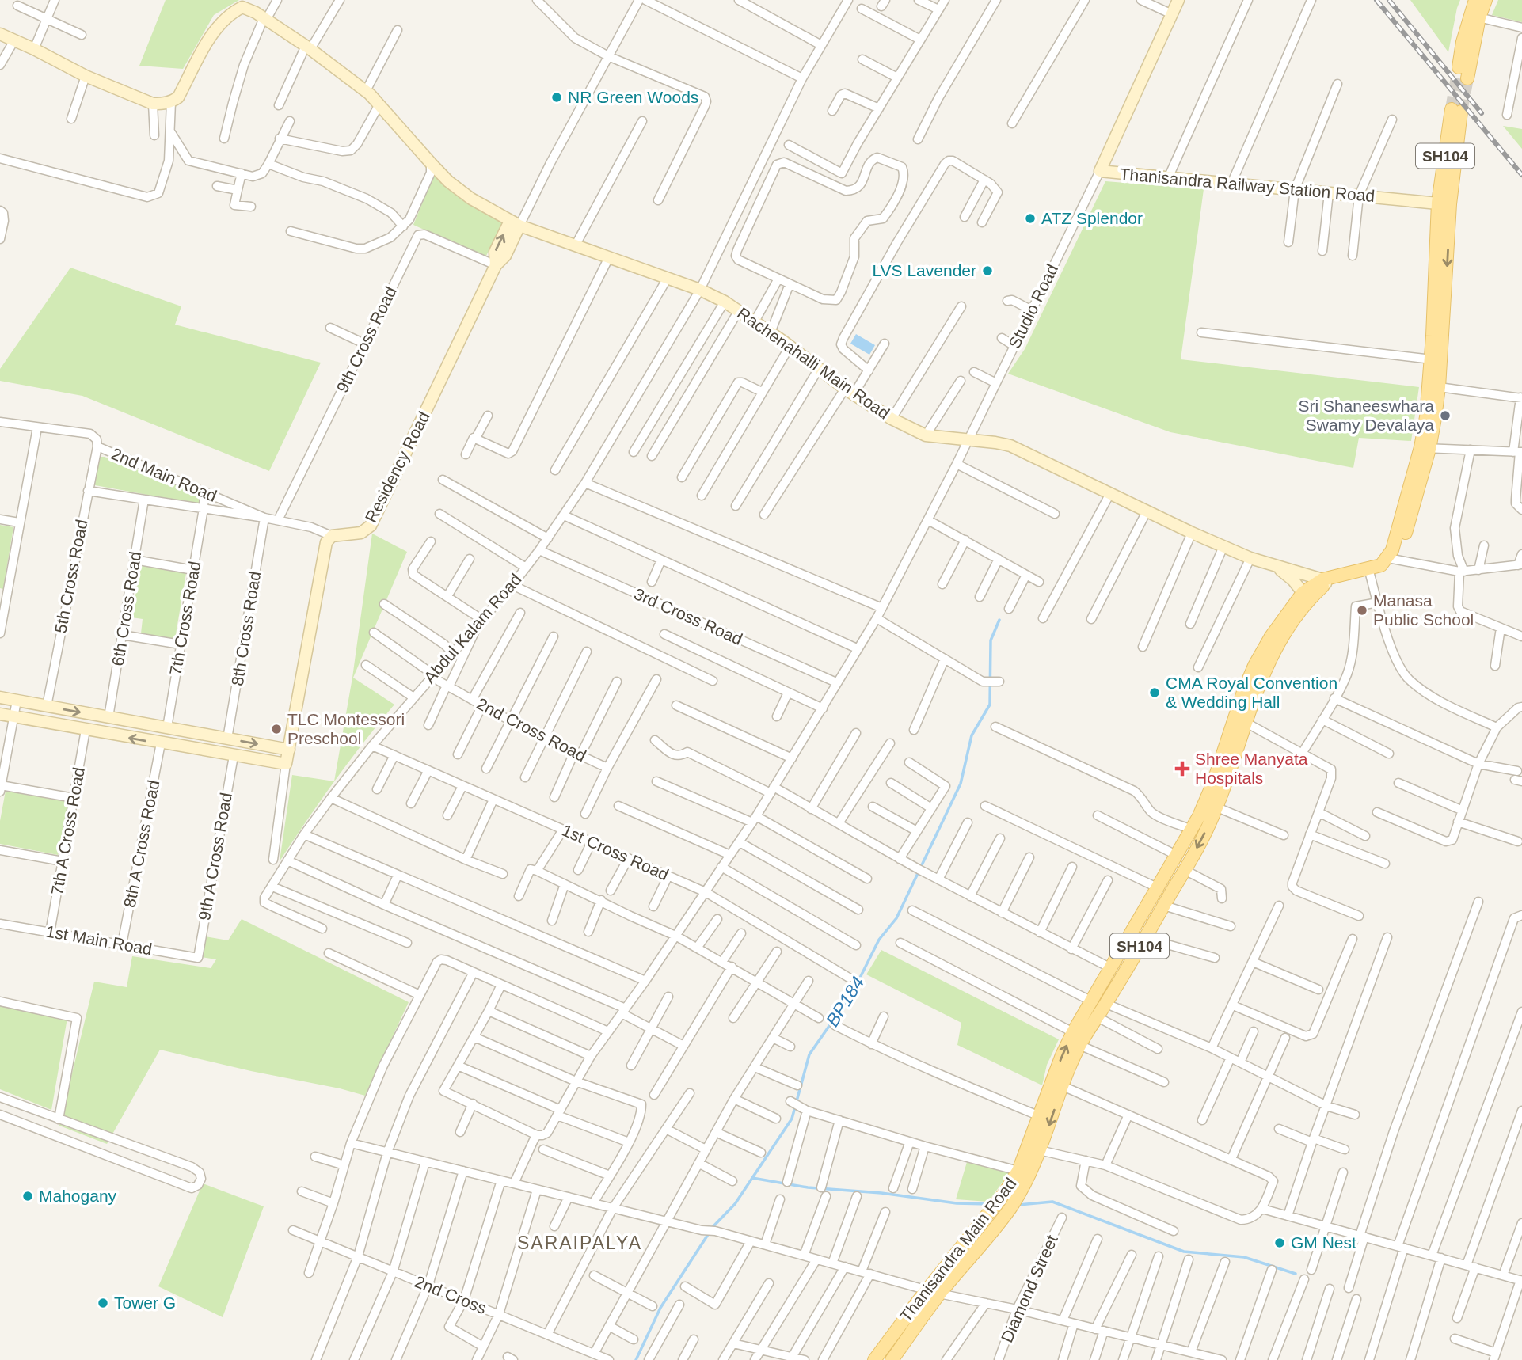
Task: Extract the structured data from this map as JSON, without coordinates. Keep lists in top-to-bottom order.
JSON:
{
  "streets": {
    "main road": ["SH104", "Thanisandra Main Road"],
    "street": [
      "Thanisandra Railway Station Road",
      "Studio Road",
      "9th Cross Road",
      "Rachenahalli Main Road",
      "Residency Road",
      "2nd Main Road",
      "5th Cross Road",
      "6th Cross Road",
      "3rd Cross Road",
      "7th Cross Road",
      "8th Cross Road",
      "Abdul Kalam Road",
      "2nd Cross Road",
      "7th A Cross Road",
      "8th A Cross Road",
      "1st Cross Road",
      "9th A Cross Road",
      "1st Main Road",
      "Diamond Street",
      "2nd Cross"
    ]
  },
  "crossings": [
    ["SH104", "Thanisandra Railway Station Road"],
    ["SH104", "Thanisandra Main Road"],
    ["Thanisandra Railway Station Road", "Studio Road"],
    ["Studio Road", "Rachenahalli Main Road"],
    ["Studio Road", "3rd Cross Road"],
    ["Studio Road", "1st Cross Road"],
    ["9th Cross Road", "Residency Road"],
    ["9th Cross Road", "2nd Main Road"],
    ["Rachenahalli Main Road", "Residency Road"],
    ["Rachenahalli Main Road", "Abdul Kalam Road"],
    ["Rachenahalli Main Road", "Thanisandra Main Road"],
    ["Residency Road", "2nd Main Road"],
    ["2nd Main Road", "5th Cross Road"],
    ["2nd Main Road", "7th Cross Road"],
    ["2nd Main Road", "8th Cross Road"],
    ["3rd Cross Road", "Abdul Kalam Road"],
    ["Abdul Kalam Road", "2nd Cross Road"],
    ["Abdul Kalam Road", "1st Cross Road"],
    ["7th A Cross Road", "1st Main Road"],
    ["8th A Cross Road", "1st Main Road"],
    ["9th A Cross Road", "1st Main Road"]
  ],
  "districts": ["SARAIPALYA"],
  "water": ["BP184"],
  "places": {
    "other": [
      "NR Green Woods",
      "ATZ Splendor",
      "LVS Lavender",
      "Sri Shaneeswhara Swamy Devalaya",
      "Manasa Public School",
      "CMA Royal Convention & Wedding Hall",
      "TLC Montessori Preschool",
      "Mahogany",
      "GM Nest",
      "Tower G"
    ],
    "health": ["Shree Manyata Hospitals"]
  }
}
